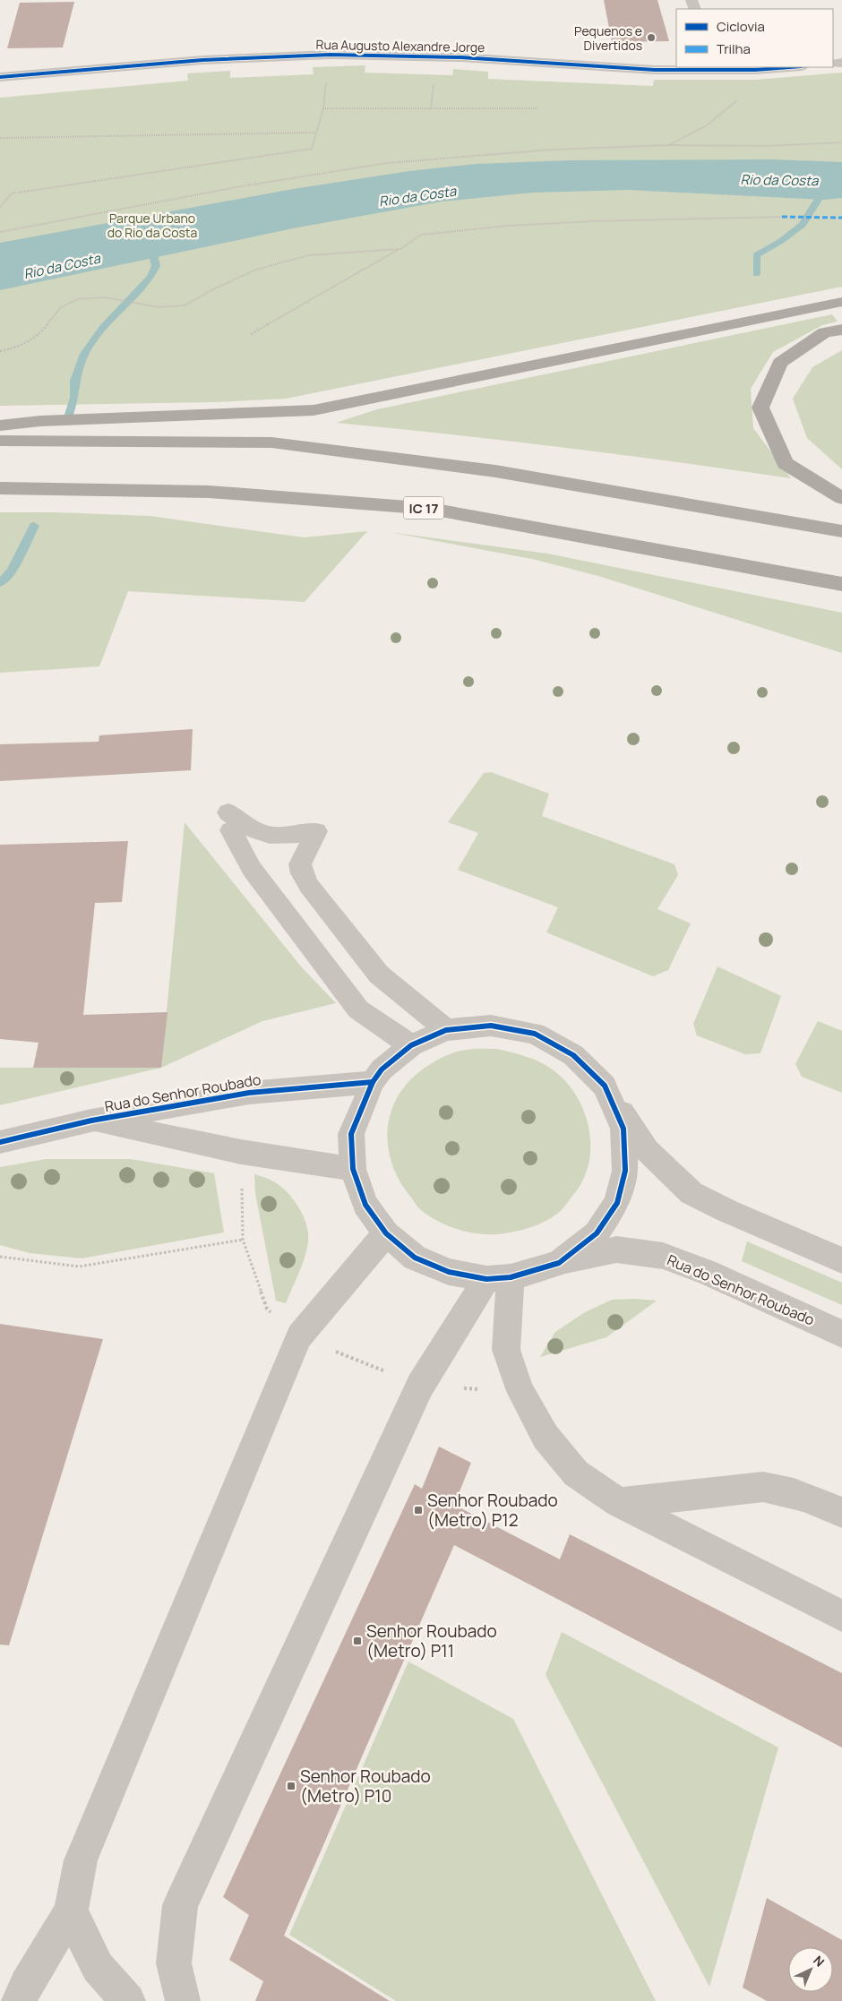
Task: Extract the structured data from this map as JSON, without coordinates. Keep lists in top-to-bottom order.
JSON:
{
  "streets": {
    "highway": ["IC 17"],
    "street": ["Rua Augusto Alexandre Jorge", "Rua do Senhor Roubado"]
  },
  "water": ["Rio da Costa"],
  "parks": ["Parque Urbano do Rio da Costa"],
  "places": {
    "other": ["Pequenos e Divertidos"],
    "transit": ["Senhor Roubado (Metro) P12", "Senhor Roubado (Metro) P11", "Senhor Roubado (Metro) P10"]
  },
  "legend": ["Ciclovia", "Trilha"],
  "north": "top right"
}
